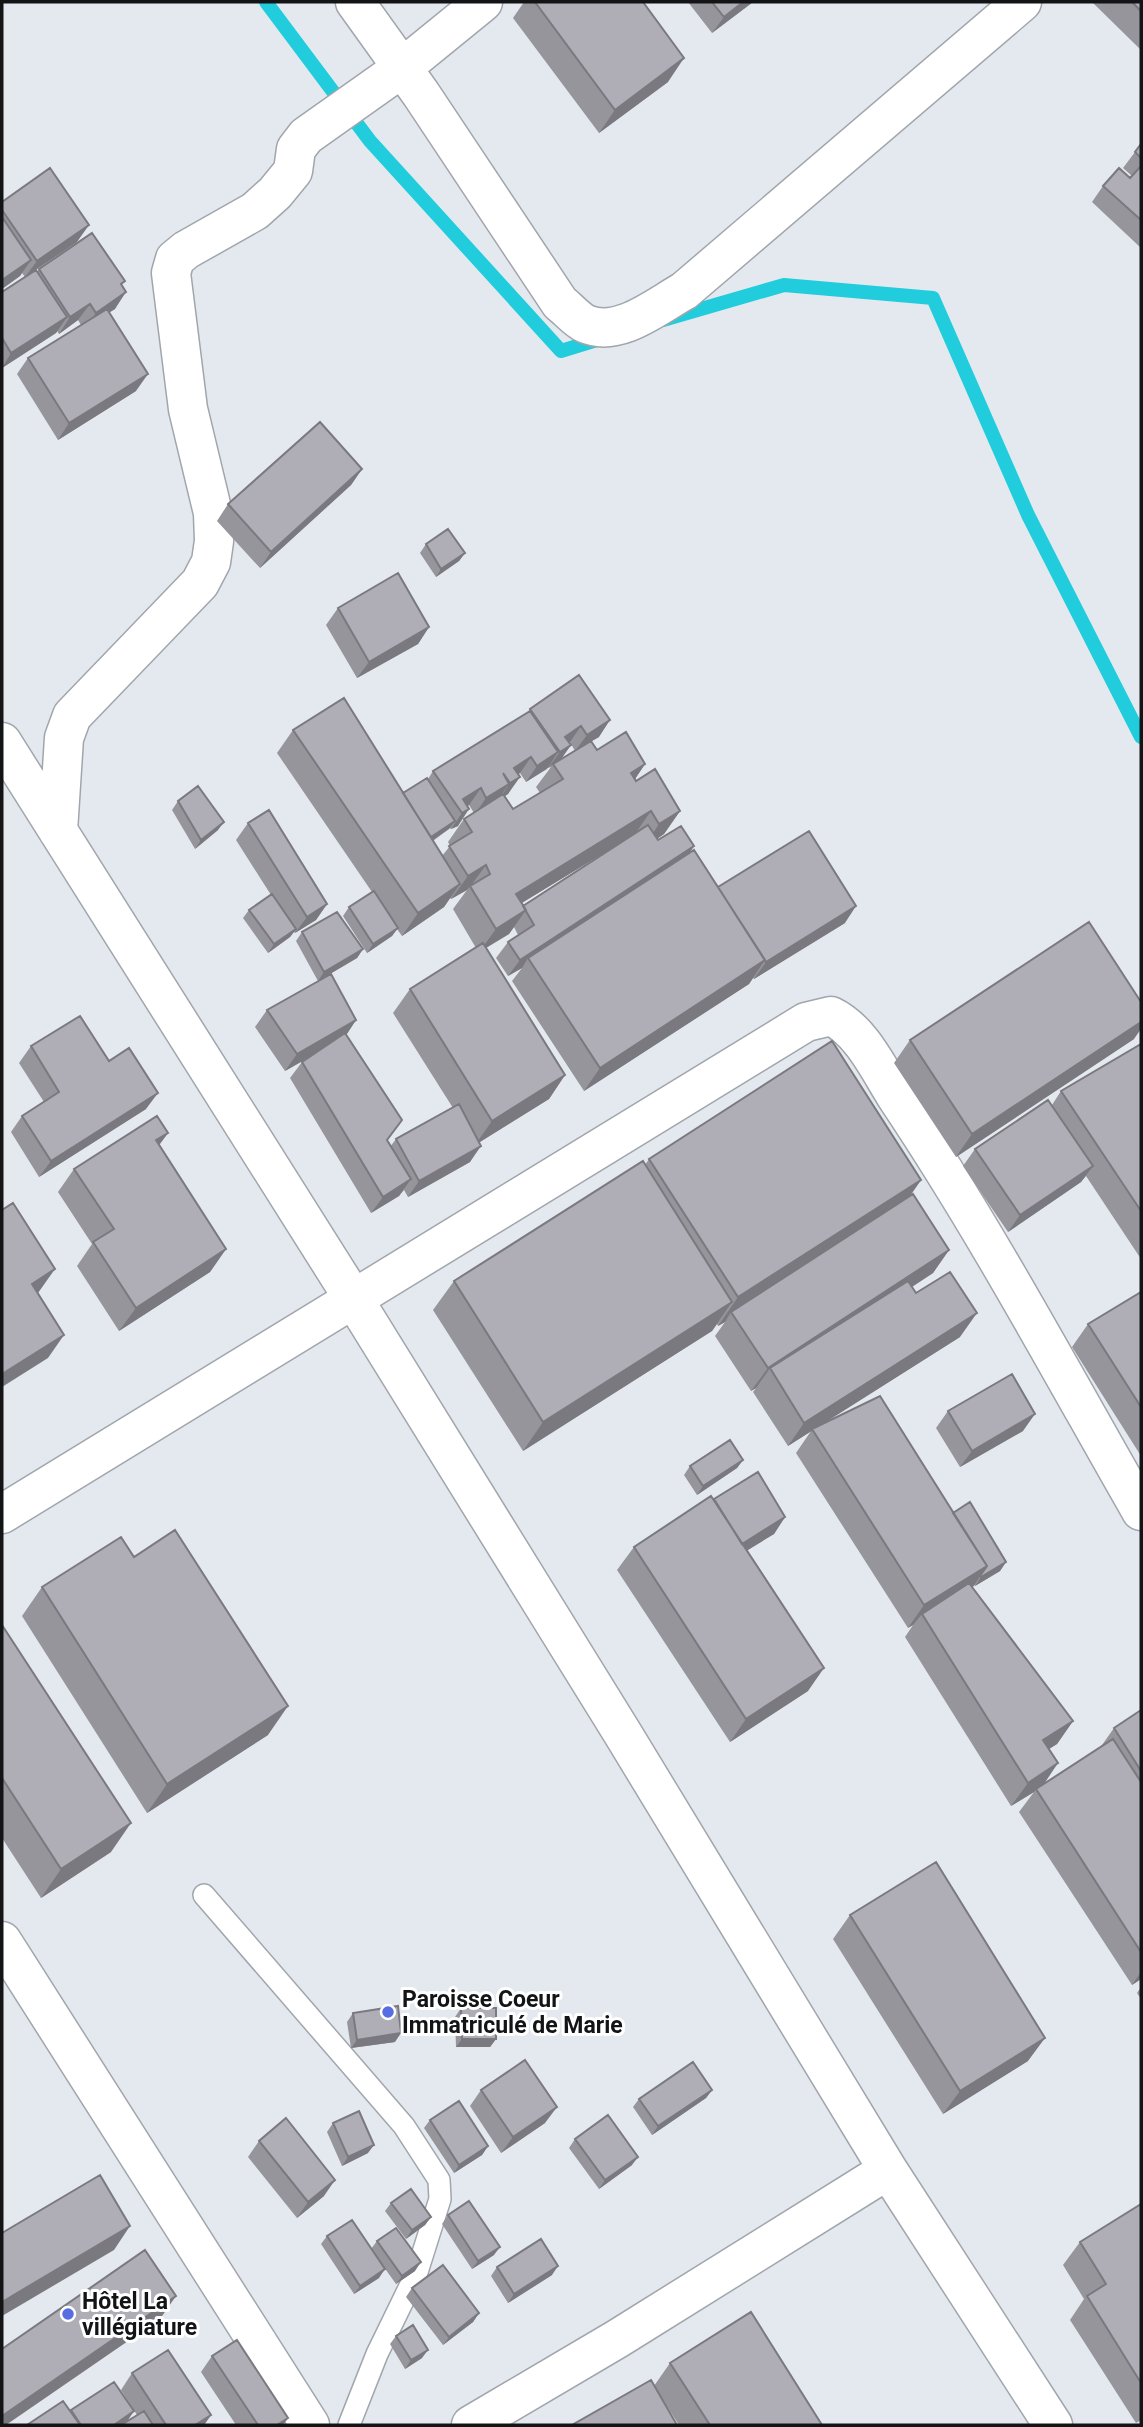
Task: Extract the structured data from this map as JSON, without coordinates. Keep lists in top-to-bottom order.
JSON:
{
  "places": ["Paroisse Coeur Immatriculé de Marie", "Hôtel La villégiature"]
}
